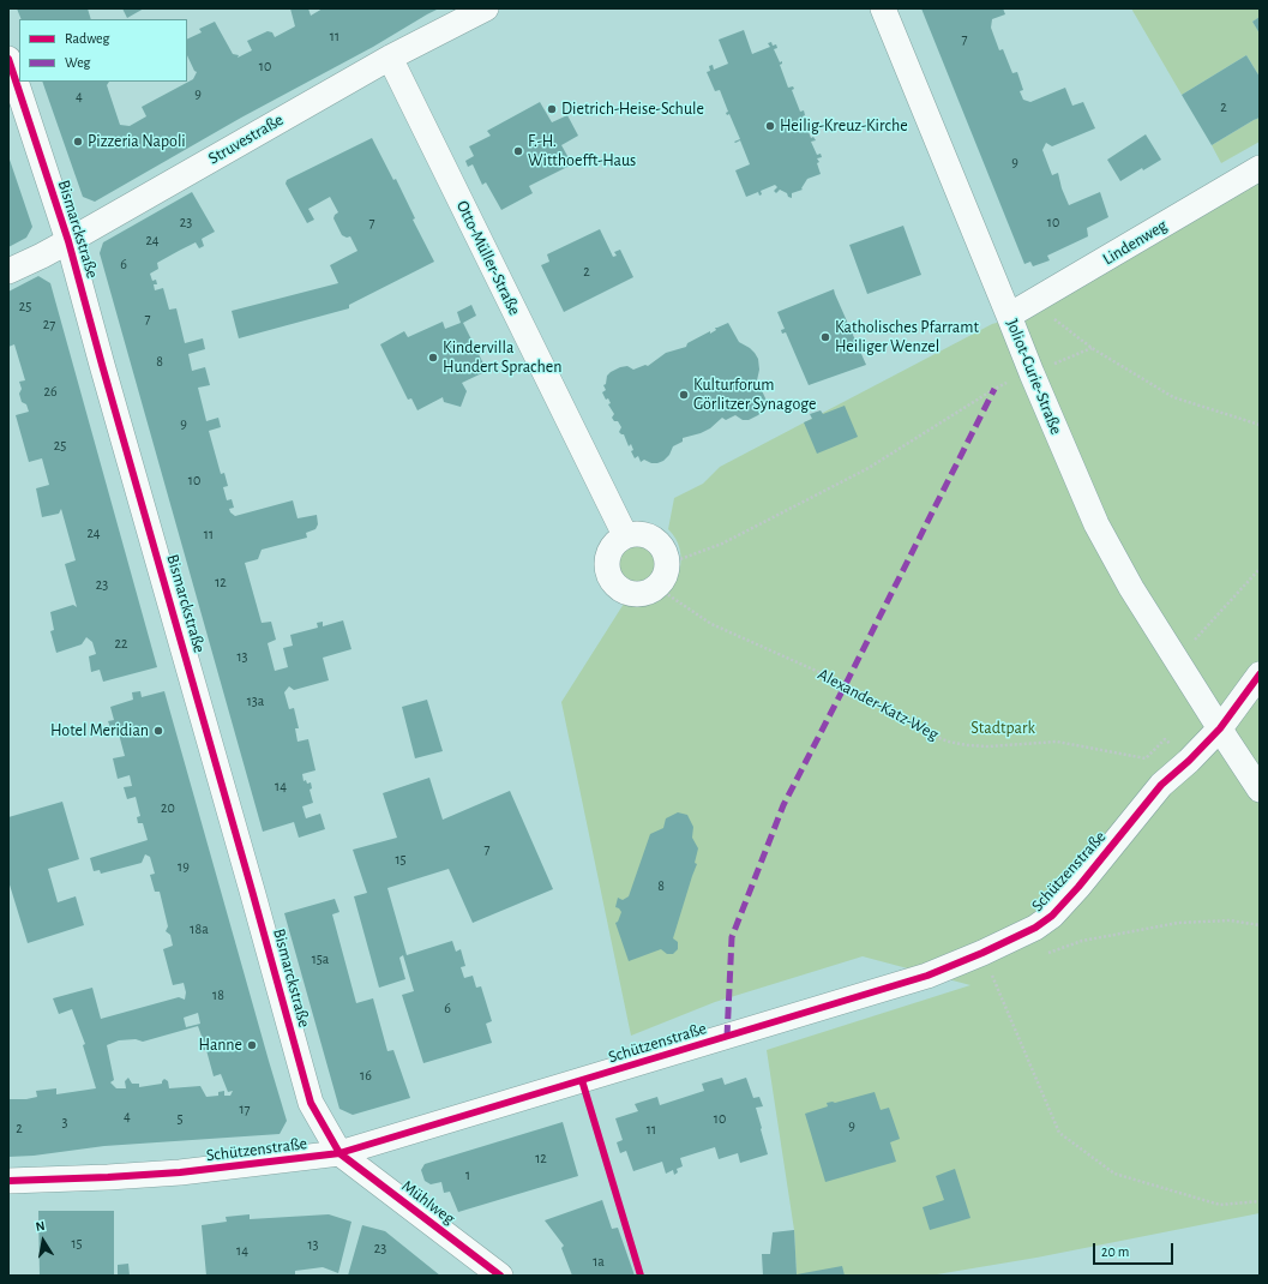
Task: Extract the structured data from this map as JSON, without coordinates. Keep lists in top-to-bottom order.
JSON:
{
  "streets": {
    "street": [
      "Struvestraße",
      "Bismarckstraße",
      "Lindenweg",
      "Otto-Müller-Straße",
      "Joliot-Curie-Straße",
      "Schützenstraße",
      "Mühlweg"
    ],
    "path": ["Alexander-Katz-Weg"]
  },
  "crossings": [
    ["Struvestraße", "Bismarckstraße"],
    ["Struvestraße", "Otto-Müller-Straße"],
    ["Bismarckstraße", "Schützenstraße"],
    ["Bismarckstraße", "Mühlweg"],
    ["Lindenweg", "Joliot-Curie-Straße"],
    ["Otto-Müller-Straße", "Alexander-Katz-Weg"],
    ["Joliot-Curie-Straße", "Schützenstraße"],
    ["Alexander-Katz-Weg", "Schützenstraße"],
    ["Schützenstraße", "Mühlweg"]
  ],
  "parks": ["Stadtpark"],
  "places": [
    "Dietrich-Heise-Schule",
    "Heilig-Kreuz-Kirche",
    "Pizzeria Napoli",
    "F.-H. Witthoefft-Haus",
    "Katholisches Pfarramt Heiliger Wenzel",
    "Kindervilla Hundert Sprachen",
    "Kulturforum Görlitzer Synagoge",
    "Hotel Meridian",
    "Hanne"
  ],
  "house_numbers": [
    "11",
    "7",
    "10",
    "9",
    "4",
    "2",
    "9",
    "23",
    "7",
    "10",
    "24",
    "6",
    "2",
    "25",
    "7",
    "27",
    "8",
    "26",
    "9",
    "25",
    "10",
    "24",
    "11",
    "12",
    "23",
    "22",
    "13",
    "13a",
    "14",
    "20",
    "7",
    "15",
    "19",
    "8",
    "18a",
    "15a",
    "18",
    "6",
    "16",
    "17",
    "4",
    "5",
    "10",
    "3",
    "9",
    "2",
    "11",
    "12",
    "1",
    "15",
    "13",
    "23",
    "14",
    "1a"
  ],
  "legend": ["Radweg", "Weg"],
  "scale_bar": "20 m",
  "north": "top"
}
